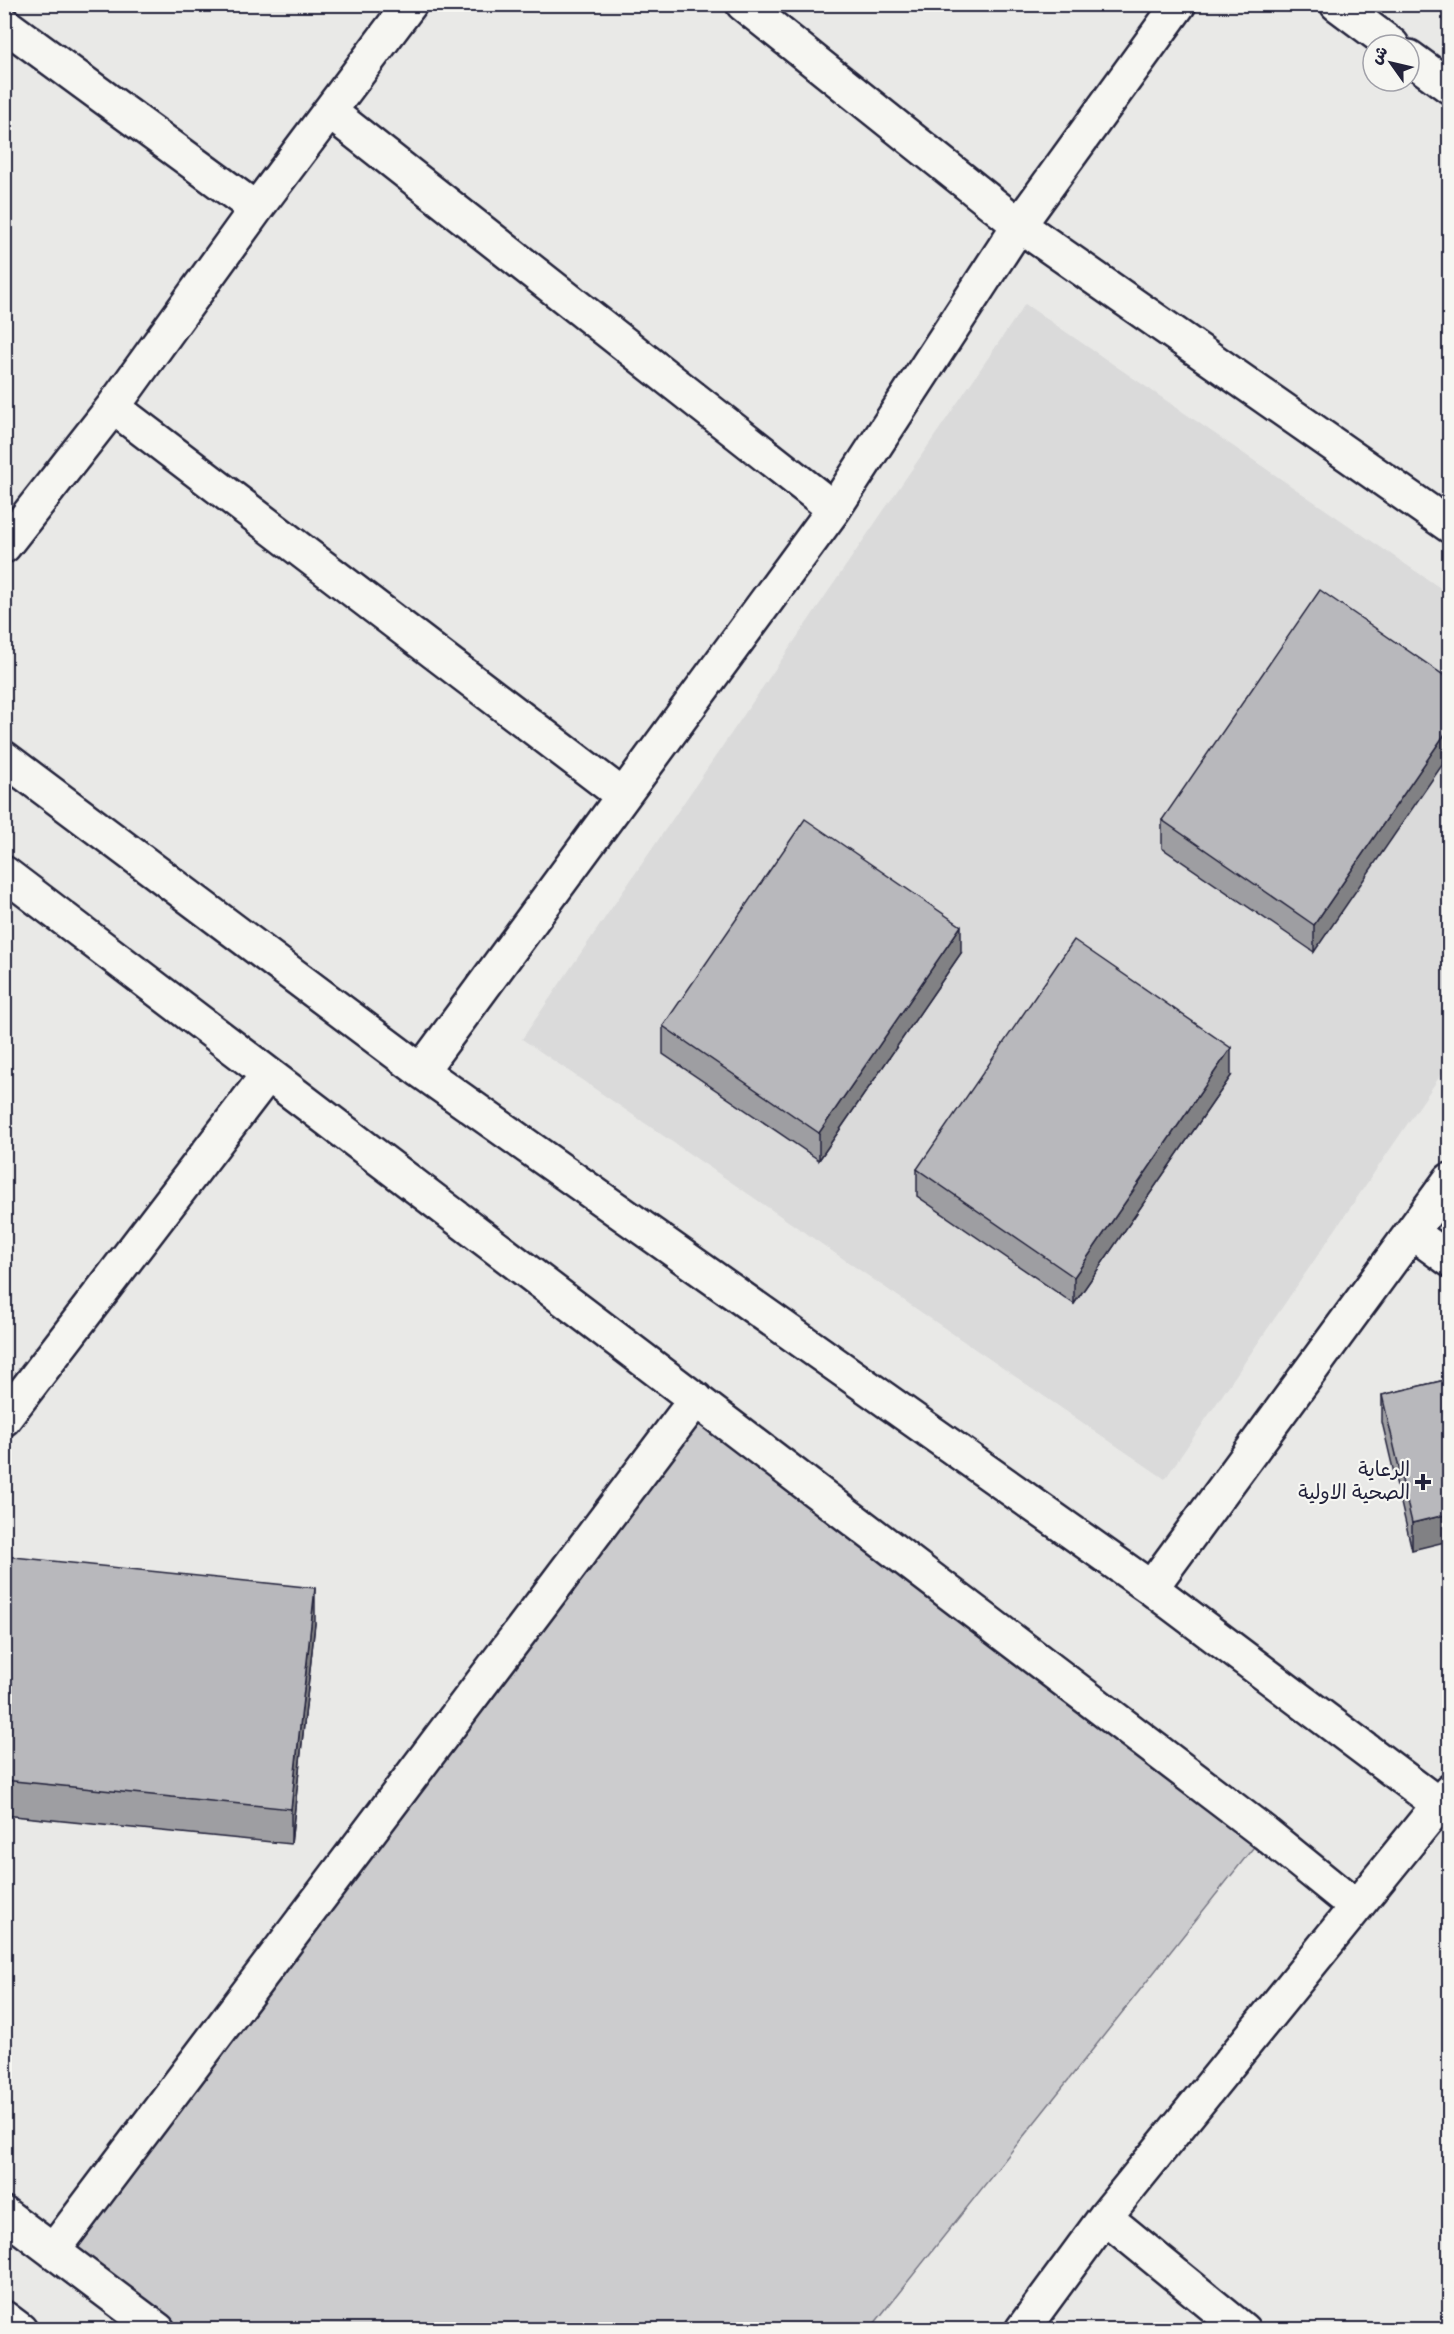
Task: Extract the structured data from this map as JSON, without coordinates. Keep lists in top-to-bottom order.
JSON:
{
  "places": {
    "health": ["الرعاية الصحية الاولية"]
  },
  "north": "top left"
}
